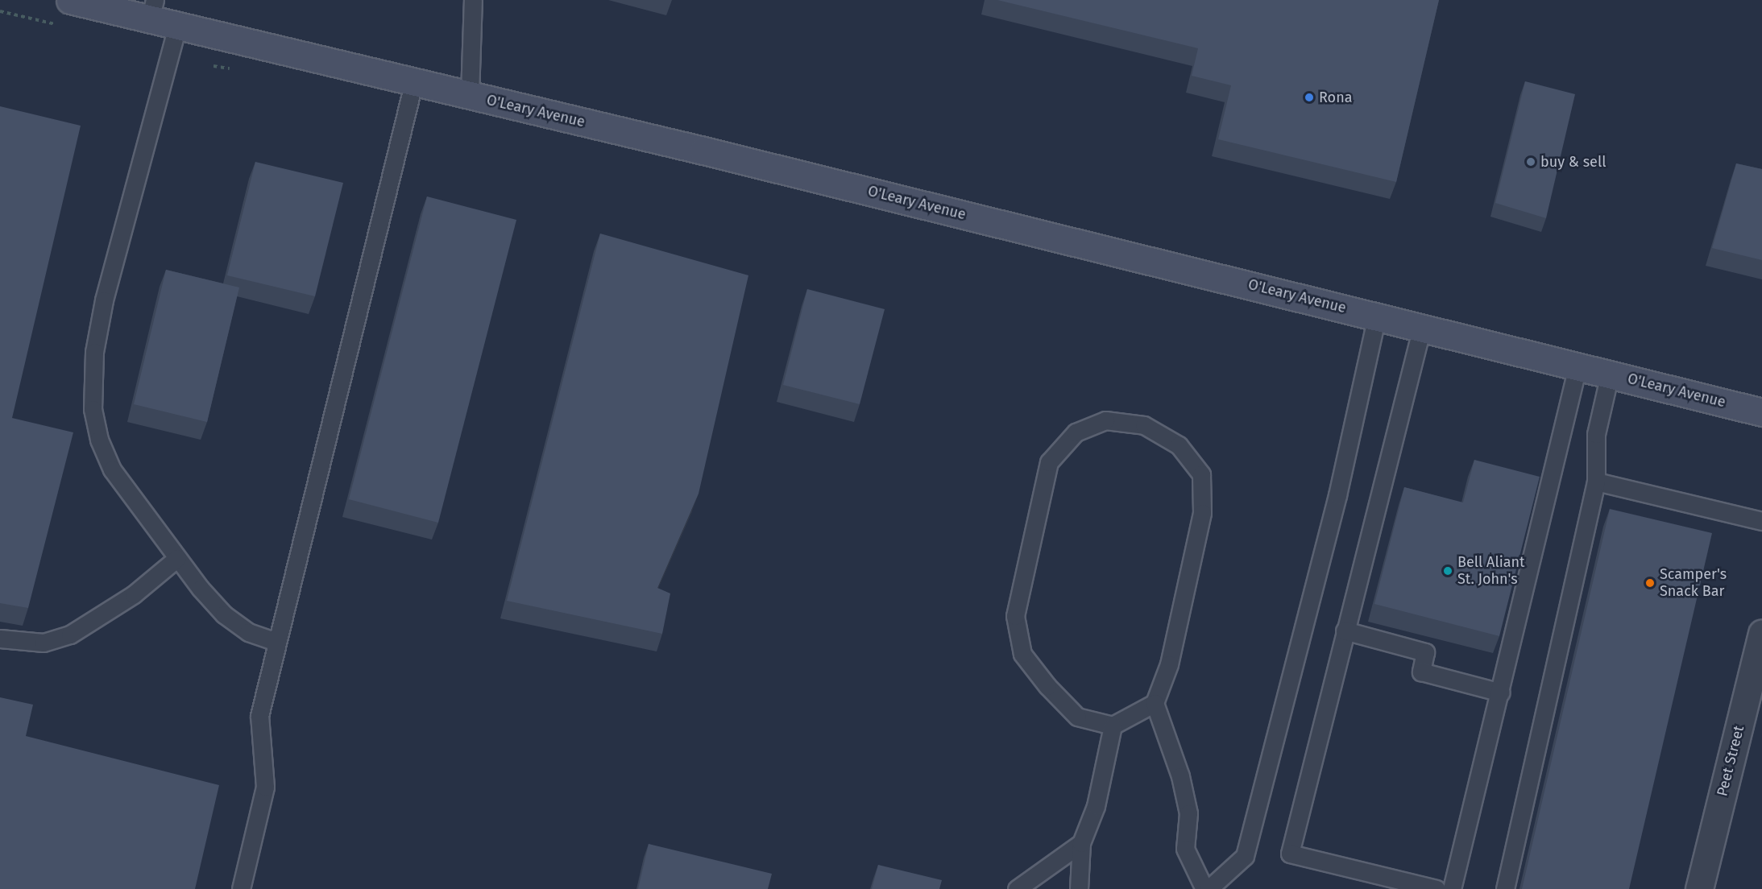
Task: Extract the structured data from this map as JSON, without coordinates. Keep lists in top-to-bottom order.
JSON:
{
  "streets": {
    "street": ["O'Leary Avenue", "Peet Street"]
  },
  "places": [
    "Rona",
    "buy & sell",
    "Bell Aliant St. John's",
    "Scamper's Snack Bar"
  ]
}
